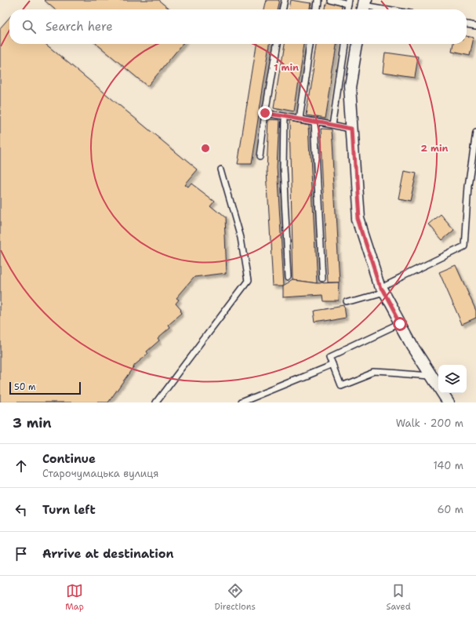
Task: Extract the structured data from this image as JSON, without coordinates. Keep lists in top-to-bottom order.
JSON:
{
  "scale_bar": "50 m",
  "page": {
    "search": "Search here",
    "scale": "50 m",
    "heading": ["3 min", "Walk · 200 m"],
    "list": [
      ["Continue", "Старочумацька вулиця", "140 m"],
      ["Turn left", "60 m"],
      "Arrive at destination"
    ],
    "nav": ["Map", "Directions", "Saved"]
  },
  "rings": ["1 min", "2 min"]
}
